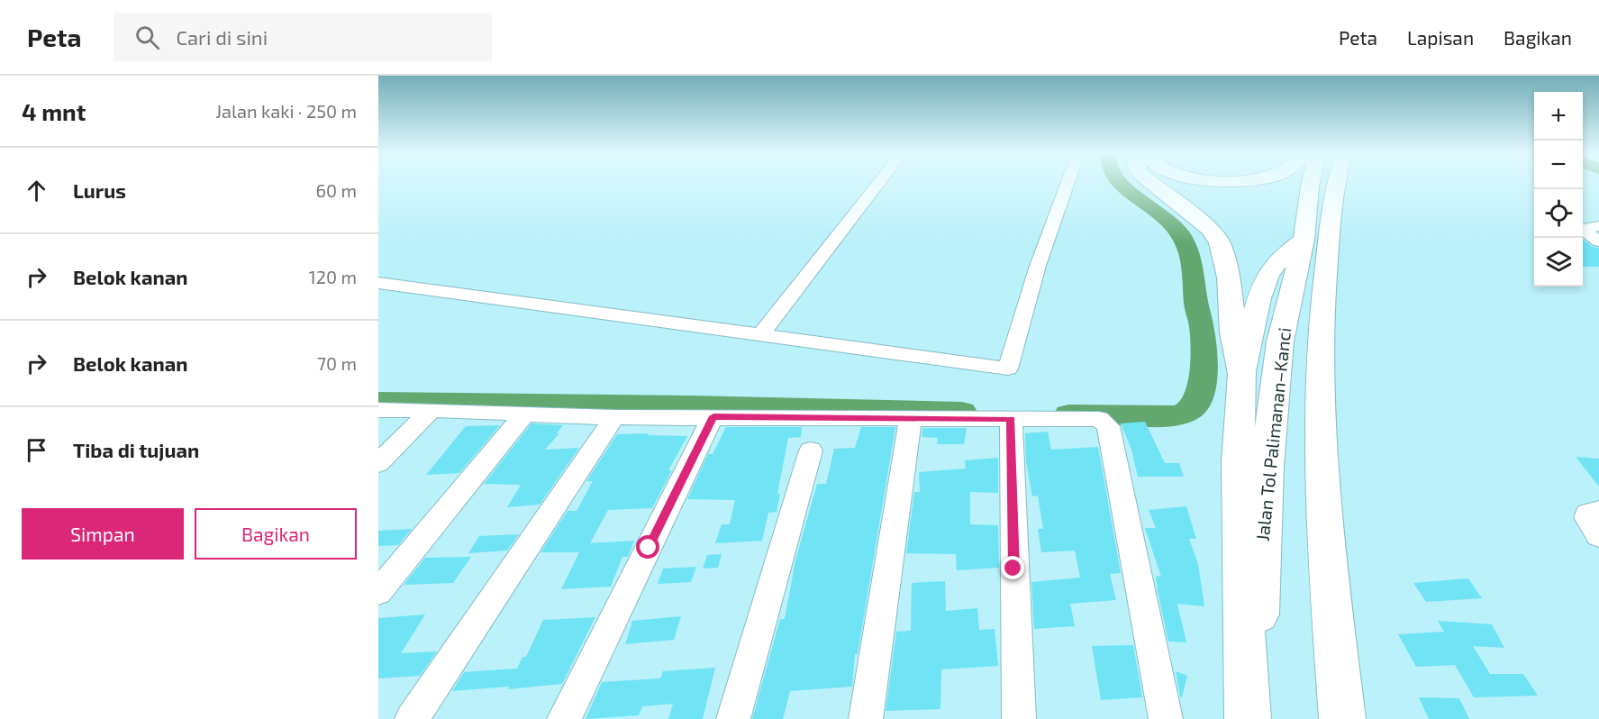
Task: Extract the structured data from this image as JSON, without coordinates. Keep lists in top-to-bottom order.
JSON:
{
  "streets": {
    "highway": ["Jalan Tol Palimanan–Kanci"]
  },
  "page": {
    "header": "Peta",
    "search": "Cari di sini",
    "nav": ["Peta", "Lapisan", "Bagikan"],
    "heading": ["4 mnt", "Jalan kaki · 250 m"],
    "map_buttons": ["+", "−"],
    "list": [
      ["Lurus", "60 m"],
      ["Belok kanan", "120 m"],
      ["Belok kanan", "70 m"],
      "Tiba di tujuan"
    ],
    "buttons": ["Simpan", "Bagikan"]
  }
}
